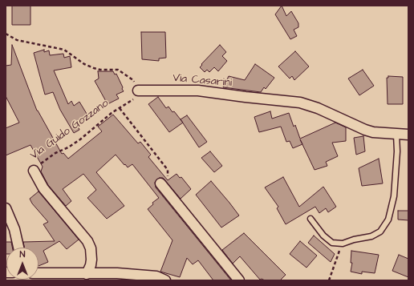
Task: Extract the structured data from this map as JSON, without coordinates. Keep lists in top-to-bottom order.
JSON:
{
  "streets": {
    "street": ["Via Casarini", "Via Guido Gozzano"]
  },
  "crossings": [
    ["Via Casarini", "Via Guido Gozzano"]
  ],
  "north": "top"
}
